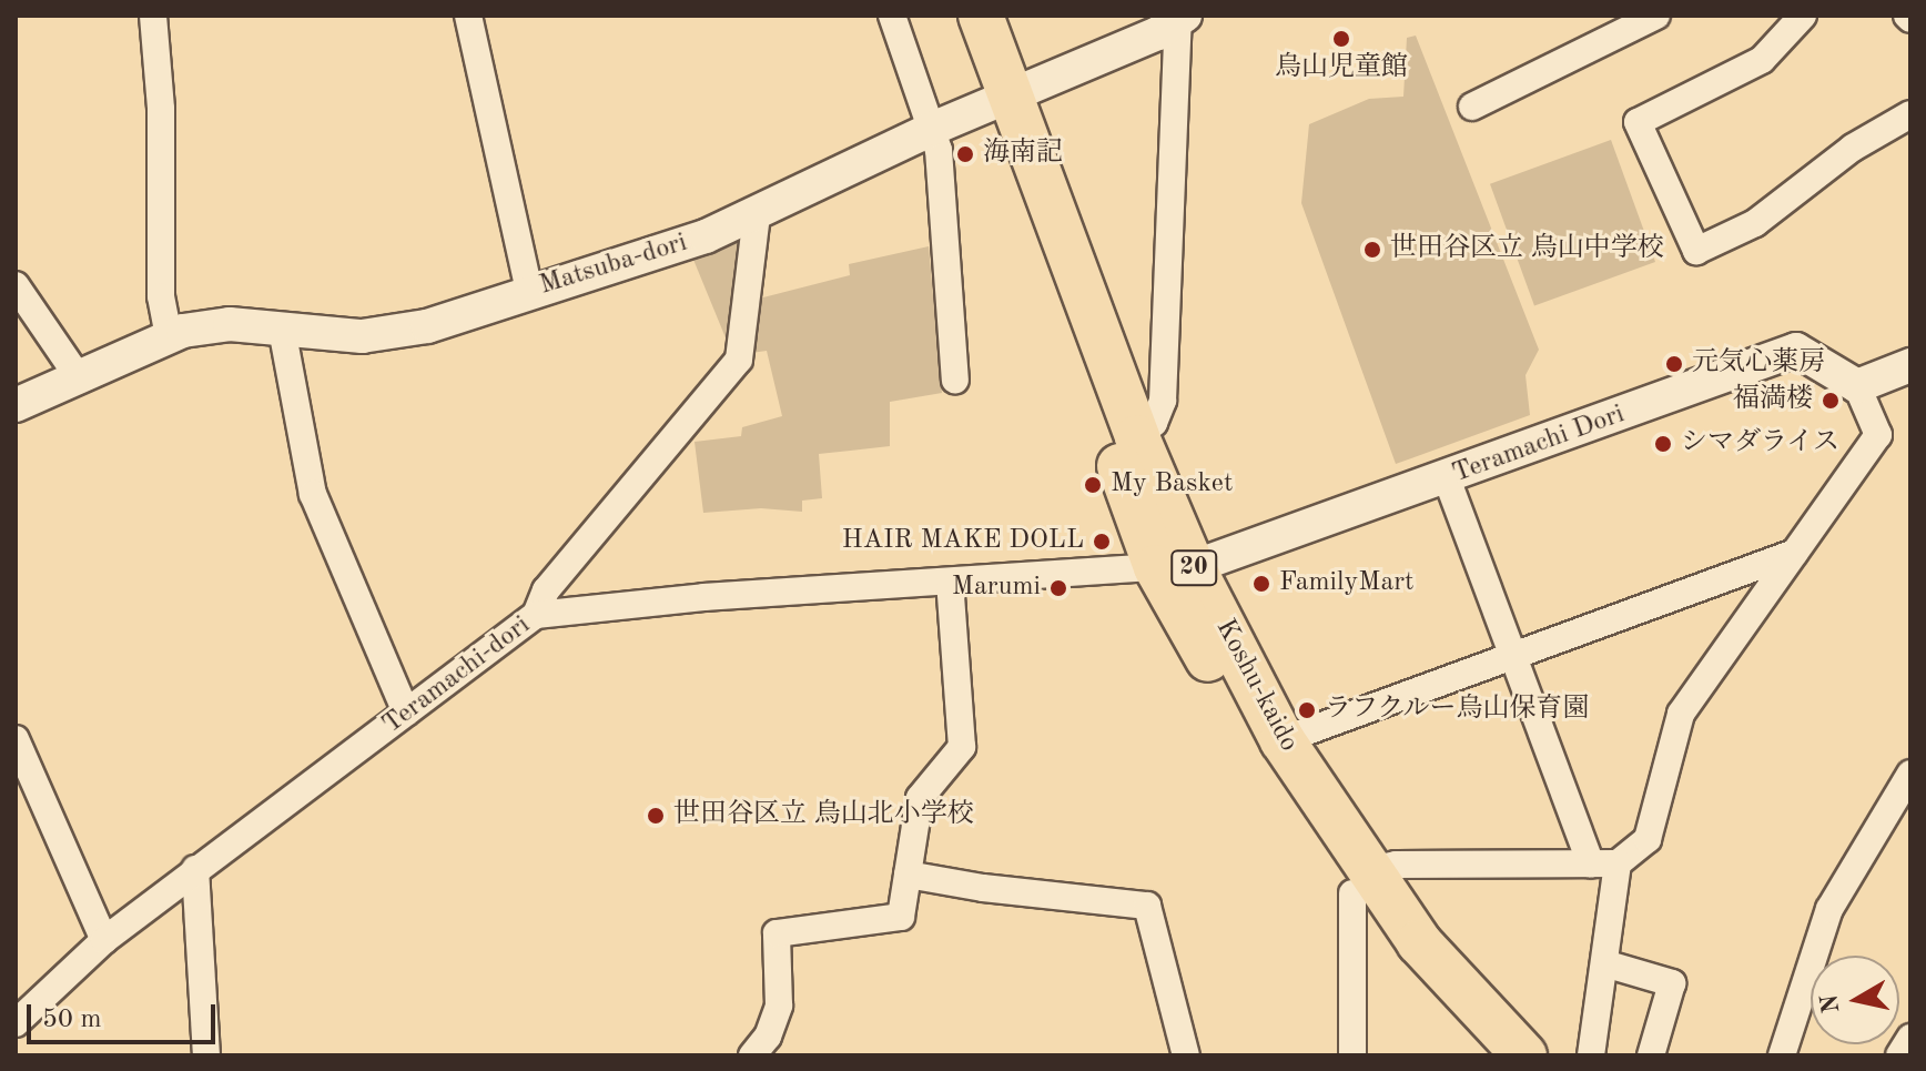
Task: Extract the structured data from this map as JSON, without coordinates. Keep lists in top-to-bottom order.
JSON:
{
  "streets": {
    "highway": ["20", "Koshu-kaido"],
    "street": ["Matsuba-dori", "Teramachi Dori", "Teramachi-dori"]
  },
  "crossings": [
    ["Matsuba-dori", "Koshu-kaido"],
    ["Teramachi Dori", "Teramachi-dori"],
    ["Teramachi Dori", "Koshu-kaido"],
    ["Teramachi-dori", "Koshu-kaido"]
  ],
  "places": [
    "烏山児童館",
    "海南記",
    "世田谷区立 烏山中学校",
    "元気心薬房",
    "福満楼",
    "シマダライス",
    "My Basket",
    "HAIR MAKE DOLL",
    "FamilyMart",
    "Marumi",
    "ラフクルー烏山保育園",
    "世田谷区立 烏山北小学校"
  ],
  "scale_bar": "50 m",
  "north": "left"
}
